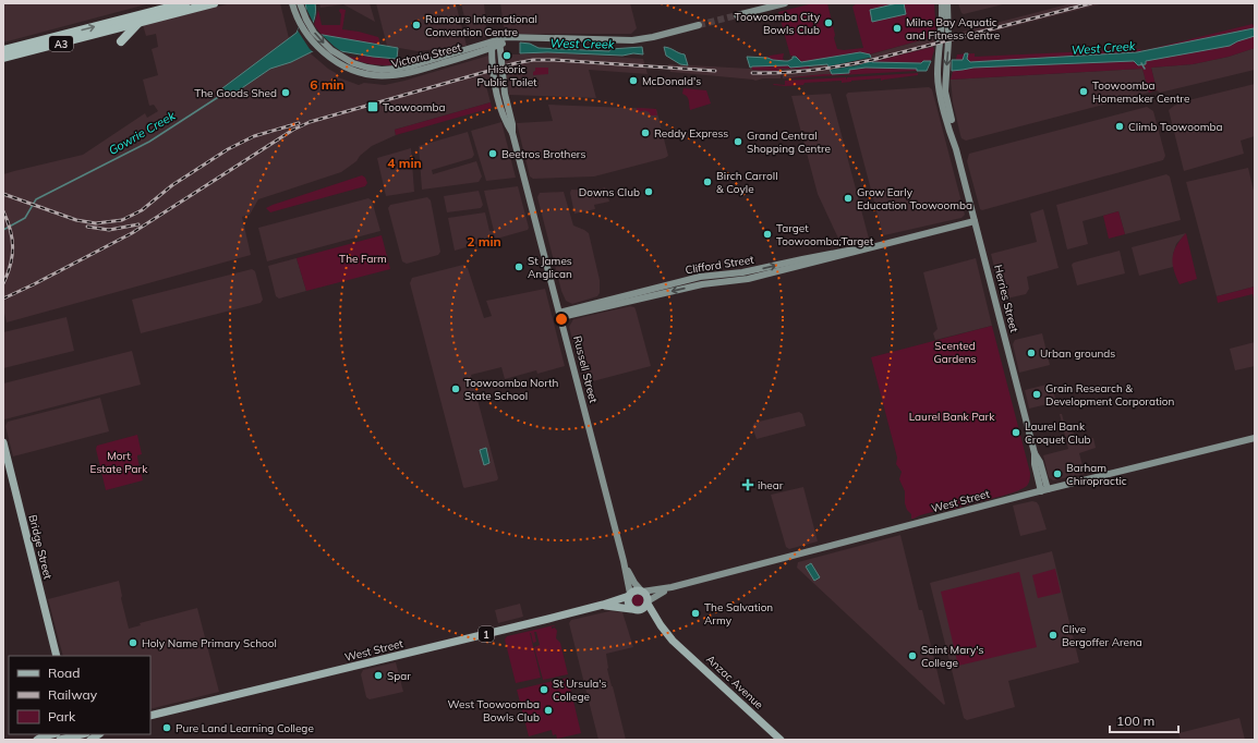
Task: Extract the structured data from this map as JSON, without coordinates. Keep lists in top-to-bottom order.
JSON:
{
  "streets": {
    "highway": ["A3"],
    "main road": [
      "Victoria Street",
      "Clifford Street",
      "Herries Street",
      "Russell Street",
      "West Street",
      "Bridge Street",
      "1",
      "Anzac Avenue"
    ]
  },
  "crossings": [
    ["Victoria Street", "Russell Street"],
    ["Clifford Street", "Herries Street"],
    ["Clifford Street", "Russell Street"],
    ["Herries Street", "West Street"],
    ["Russell Street", "West Street"],
    ["Russell Street", "1"],
    ["Russell Street", "Anzac Avenue"],
    ["West Street", "1"],
    ["West Street", "Anzac Avenue"],
    ["1", "Anzac Avenue"]
  ],
  "water": ["West Creek", "Gowrie Creek"],
  "parks": [
    "The Farm",
    "Scented Gardens",
    "Laurel Bank Park",
    "Mort Estate Park"
  ],
  "places": {
    "other": [
      "Toowoomba City Bowls Club",
      "Rumours International Convention Centre",
      "Milne Bay Aquatic and Fitness Centre",
      "Historic Public Toilet",
      "McDonald's",
      "Toowoomba Homemaker Centre",
      "The Goods Shed",
      "Climb Toowoomba",
      "Reddy Express",
      "Grand Central Shopping Centre",
      "Beetros Brothers",
      "Birch Carroll & Coyle",
      "Downs Club",
      "Grow Early Education Toowoomba",
      "Target Toowoomba;Target",
      "St James Anglican",
      "Urban grounds",
      "Toowoomba North State School",
      "Grain Research & Development Corporation",
      "Laurel Bank Croquet Club",
      "Barham Chiropractic",
      "The Salvation Army",
      "Clive Bergoffer Arena",
      "Holy Name Primary School",
      "Saint Mary's College",
      "Spar",
      "St Ursula's College",
      "West Toowoomba Bowls Club",
      "Pure Land Learning College"
    ],
    "transit": ["Toowoomba"],
    "health": ["ihear"]
  },
  "legend": ["Road", "Railway", "Park"],
  "scale_bar": "100 m",
  "rings": ["6 min", "4 min", "2 min"]
}
